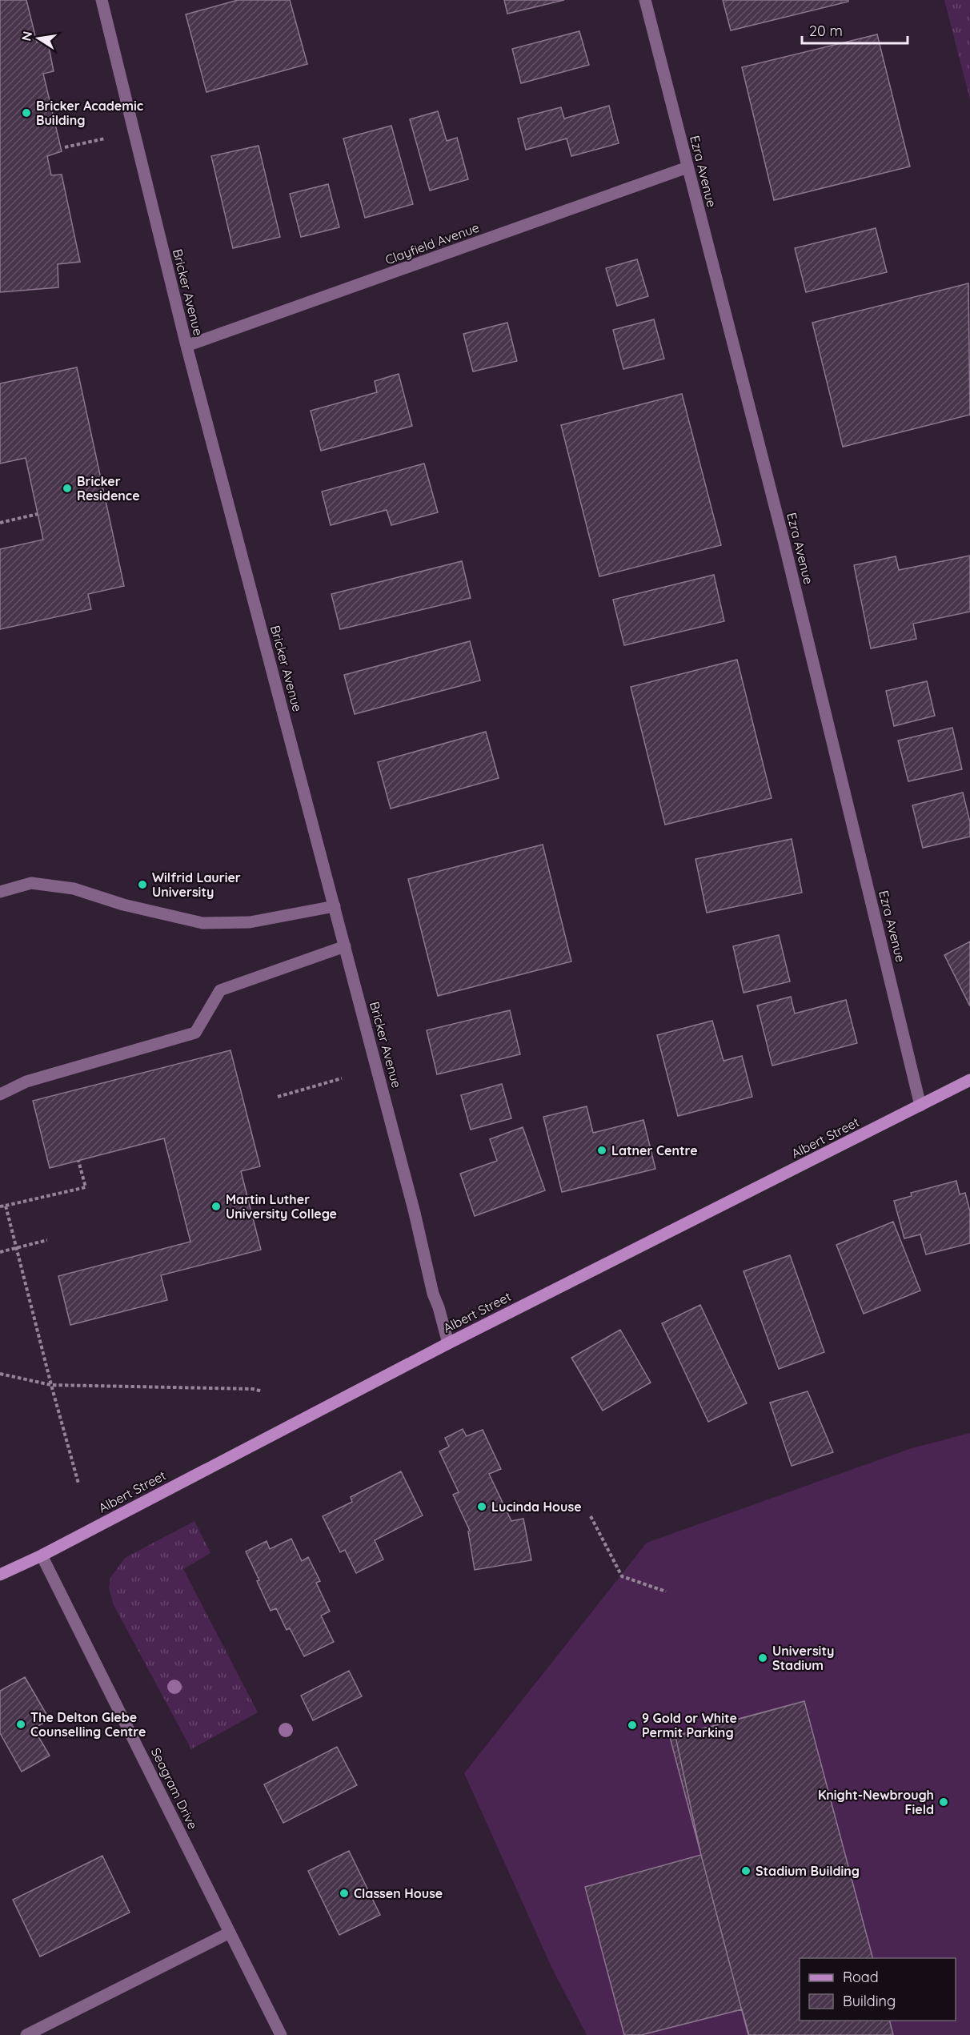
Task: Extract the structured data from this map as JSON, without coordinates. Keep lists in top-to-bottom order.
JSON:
{
  "streets": {
    "street": [
      "Ezra Avenue",
      "Clayfield Avenue",
      "Bricker Avenue",
      "Albert Street",
      "Seagram Drive"
    ]
  },
  "crossings": [
    ["Ezra Avenue", "Clayfield Avenue"],
    ["Ezra Avenue", "Albert Street"],
    ["Clayfield Avenue", "Bricker Avenue"],
    ["Bricker Avenue", "Albert Street"],
    ["Albert Street", "Seagram Drive"]
  ],
  "places": [
    "Bricker Academic Building",
    "Bricker Residence",
    "Wilfrid Laurier University",
    "Latner Centre",
    "Martin Luther University College",
    "Lucinda House",
    "University Stadium",
    "The Delton Glebe Counselling Centre",
    "9 Gold or White Permit Parking",
    "Knight-Newbrough Field",
    "Stadium Building",
    "Classen House"
  ],
  "legend": ["Road", "Building"],
  "scale_bar": "20 m",
  "north": "left"
}
